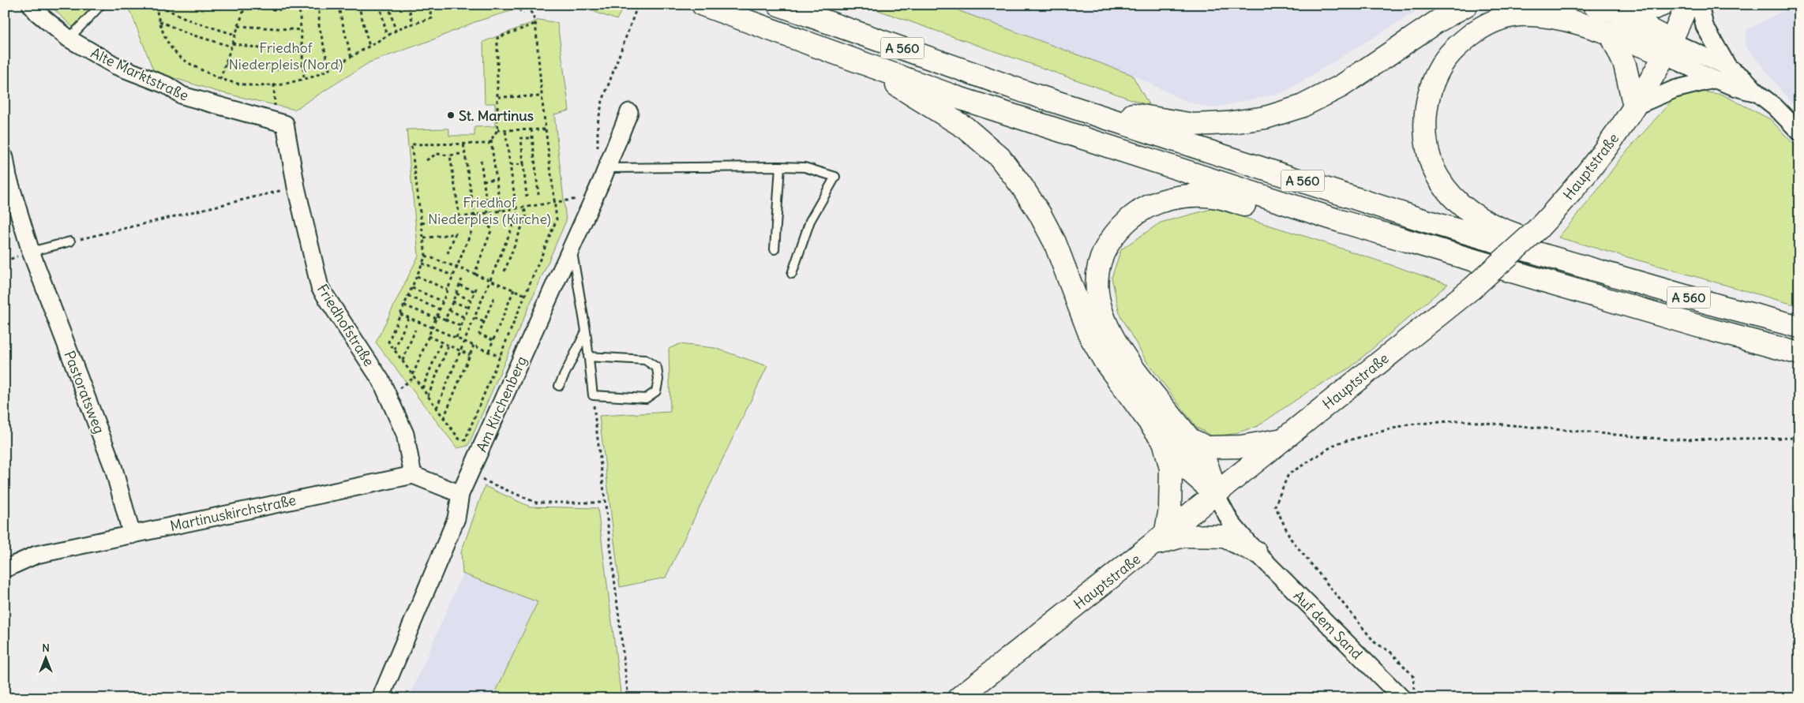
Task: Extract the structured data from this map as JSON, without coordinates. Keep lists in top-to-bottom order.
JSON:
{
  "streets": {
    "main road": ["A 560", "Hauptstraße"],
    "street": [
      "Alte Marktstraße",
      "Friedhofstraße",
      "Pastoratsweg",
      "Am Kirchenberg",
      "Martinuskirchstraße",
      "Auf dem Sand"
    ]
  },
  "crossings": [
    ["Alte Marktstraße", "Friedhofstraße"],
    ["Hauptstraße", "Auf dem Sand"],
    ["Friedhofstraße", "Martinuskirchstraße"],
    ["Pastoratsweg", "Martinuskirchstraße"]
  ],
  "parks": ["Friedhof Niederpleis (Nord)", "Friedhof Niederpleis (Kirche)"],
  "places": ["St. Martinus"],
  "north": "top"
}
